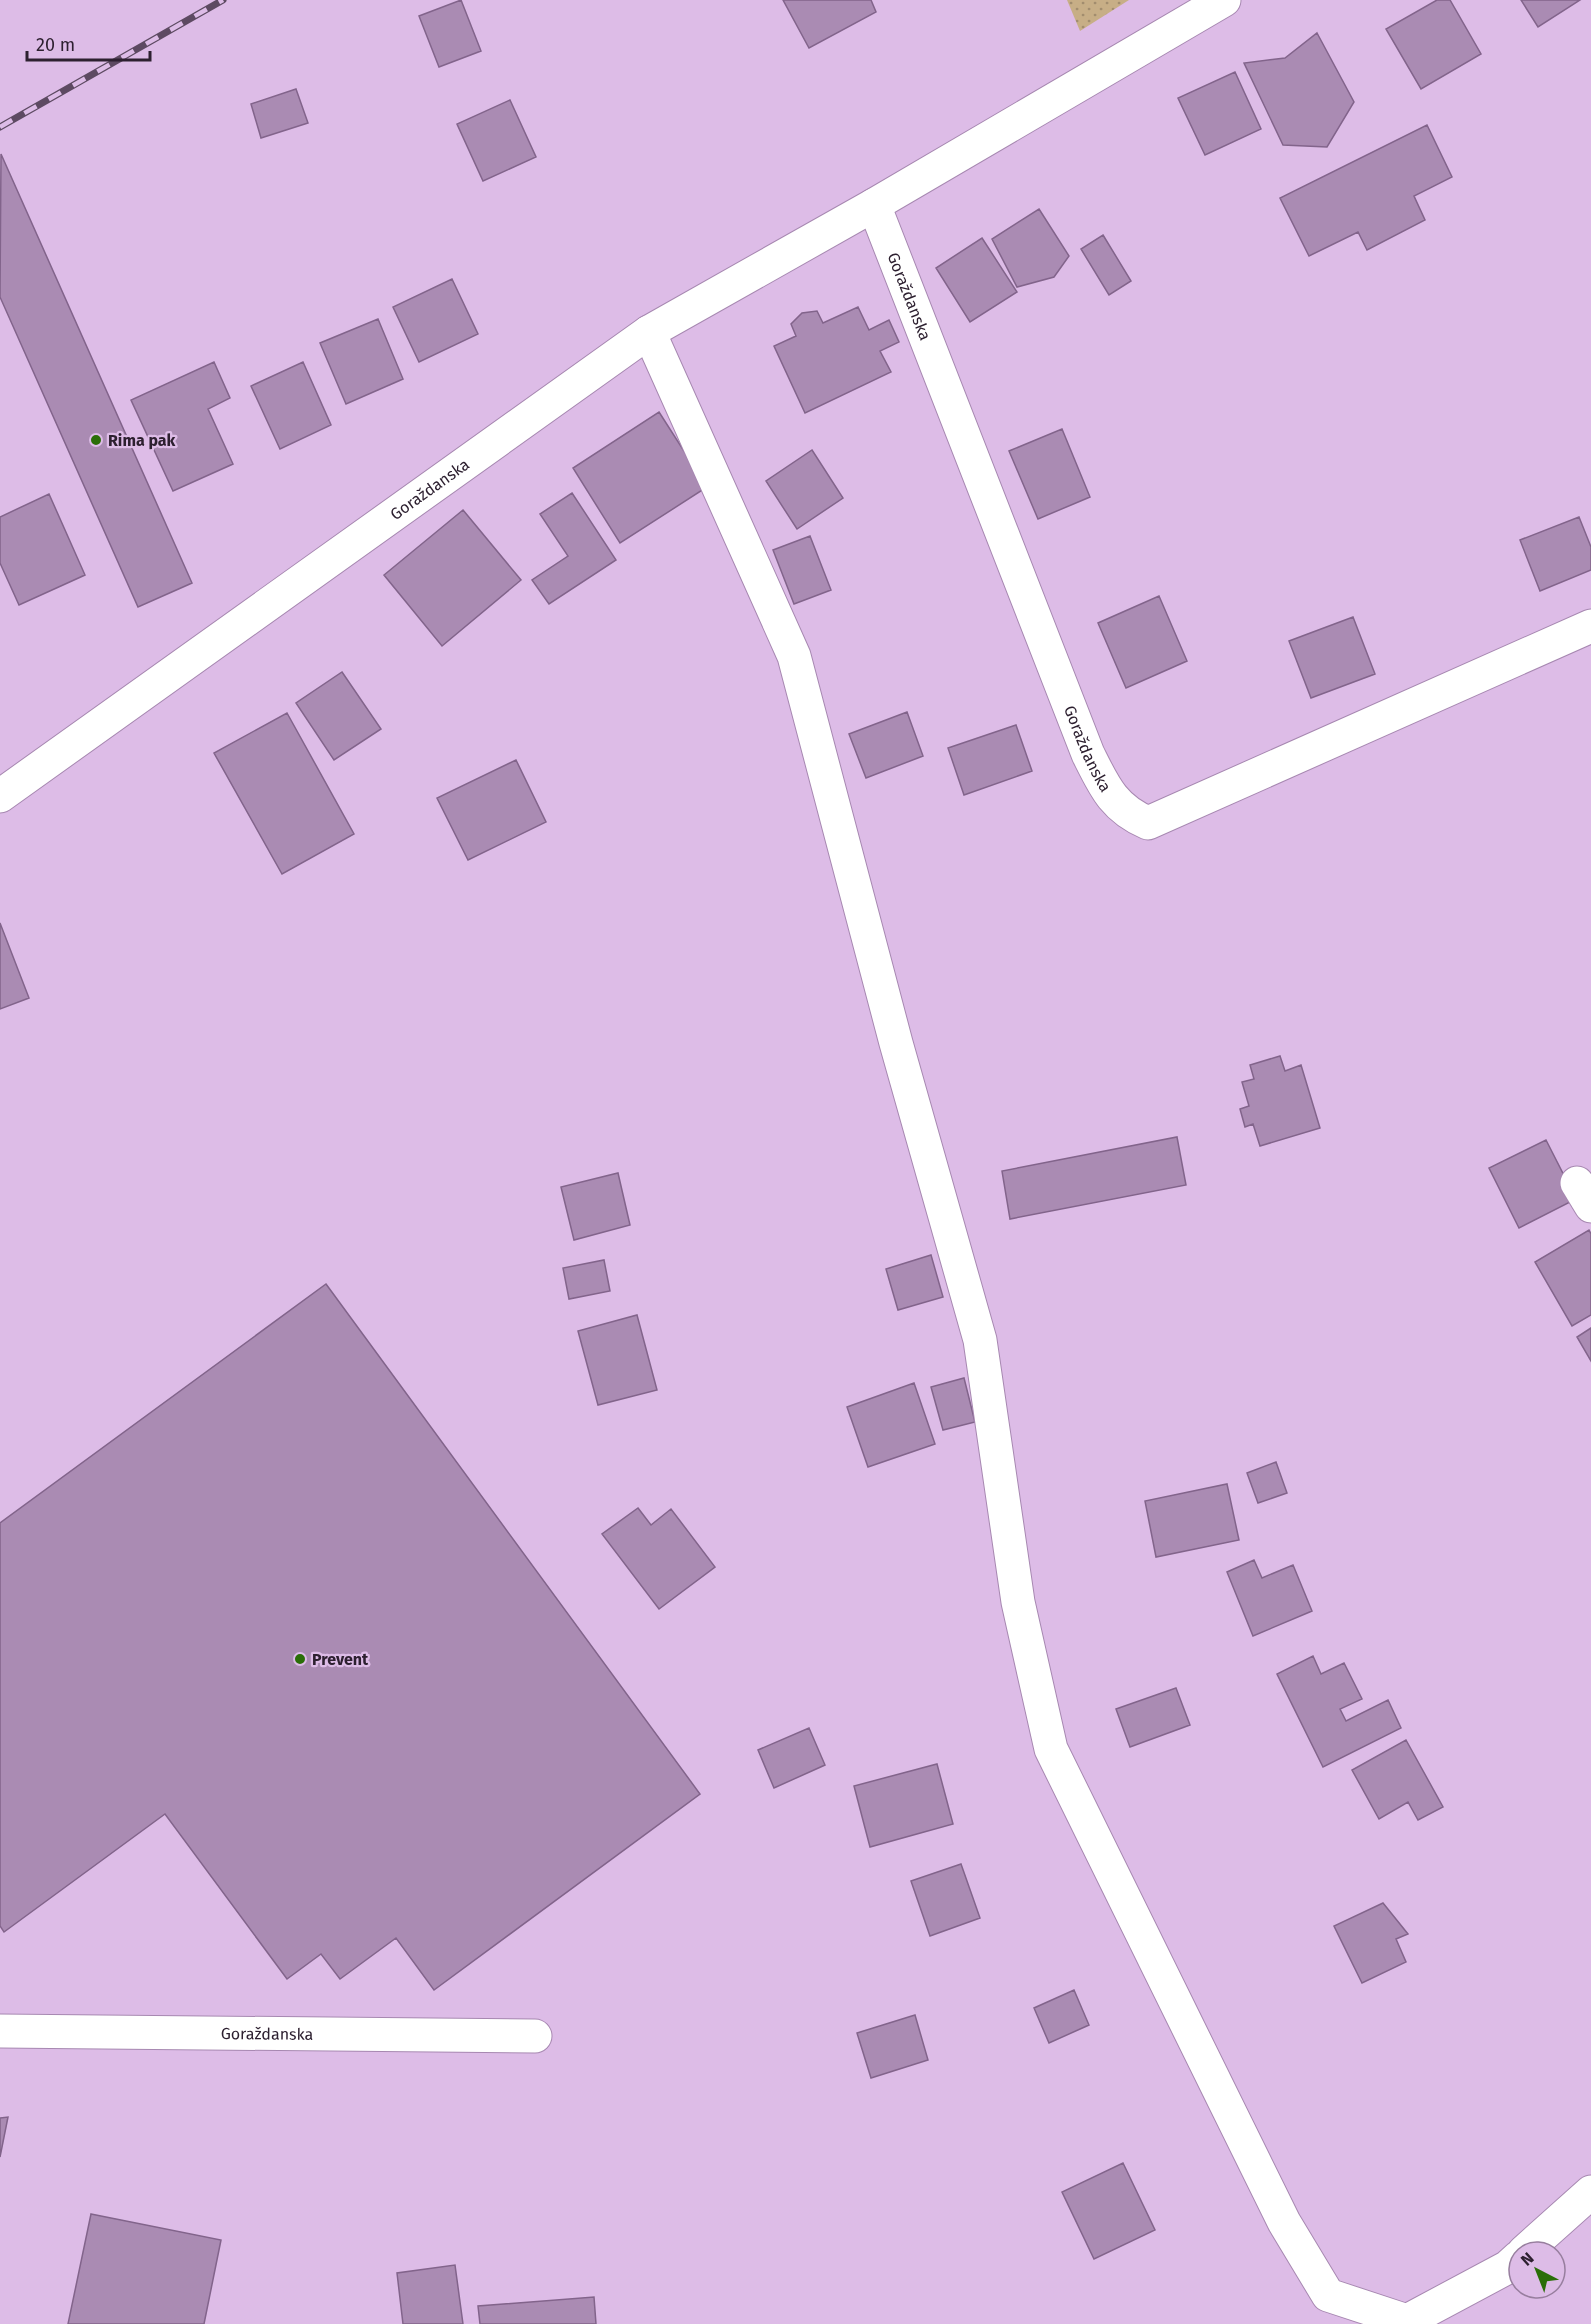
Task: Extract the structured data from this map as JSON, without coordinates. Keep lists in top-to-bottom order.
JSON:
{
  "streets": {
    "street": ["Goraždanska"]
  },
  "places": ["Rima pak", "Prevent"],
  "scale_bar": "20 m",
  "north": "top left"
}
